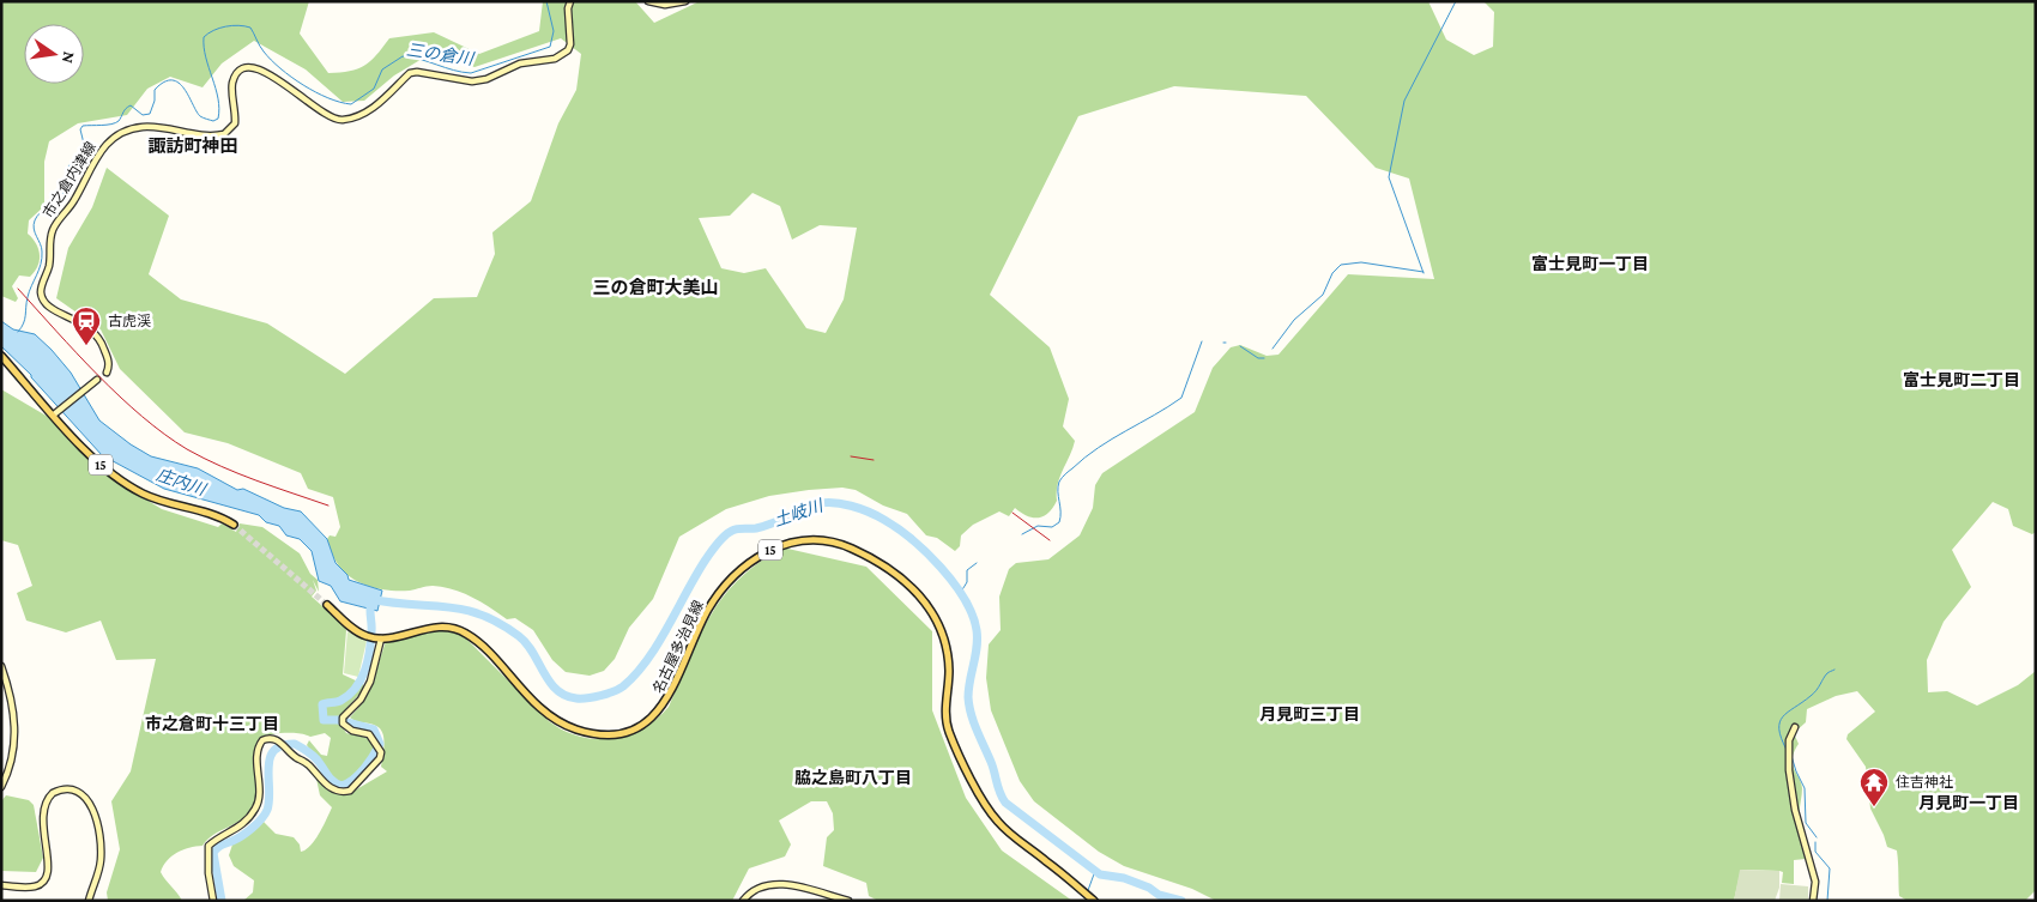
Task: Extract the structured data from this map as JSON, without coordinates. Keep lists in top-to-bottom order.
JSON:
{
  "streets": {
    "main road": ["市之倉内津線", "15", "名古屋多治見線"]
  },
  "districts": [
    "諏訪町神田",
    "富士見町一丁目",
    "三の倉町大美山",
    "富士見町二丁目",
    "月見町三丁目",
    "市之倉町十三丁目",
    "脇之島町八丁目",
    "月見町一丁目"
  ],
  "water": ["三の倉川", "庄内川", "土岐川"],
  "places": {
    "station": ["古虎渓"],
    "temple": ["住吉神社"]
  },
  "north": "right"
}
